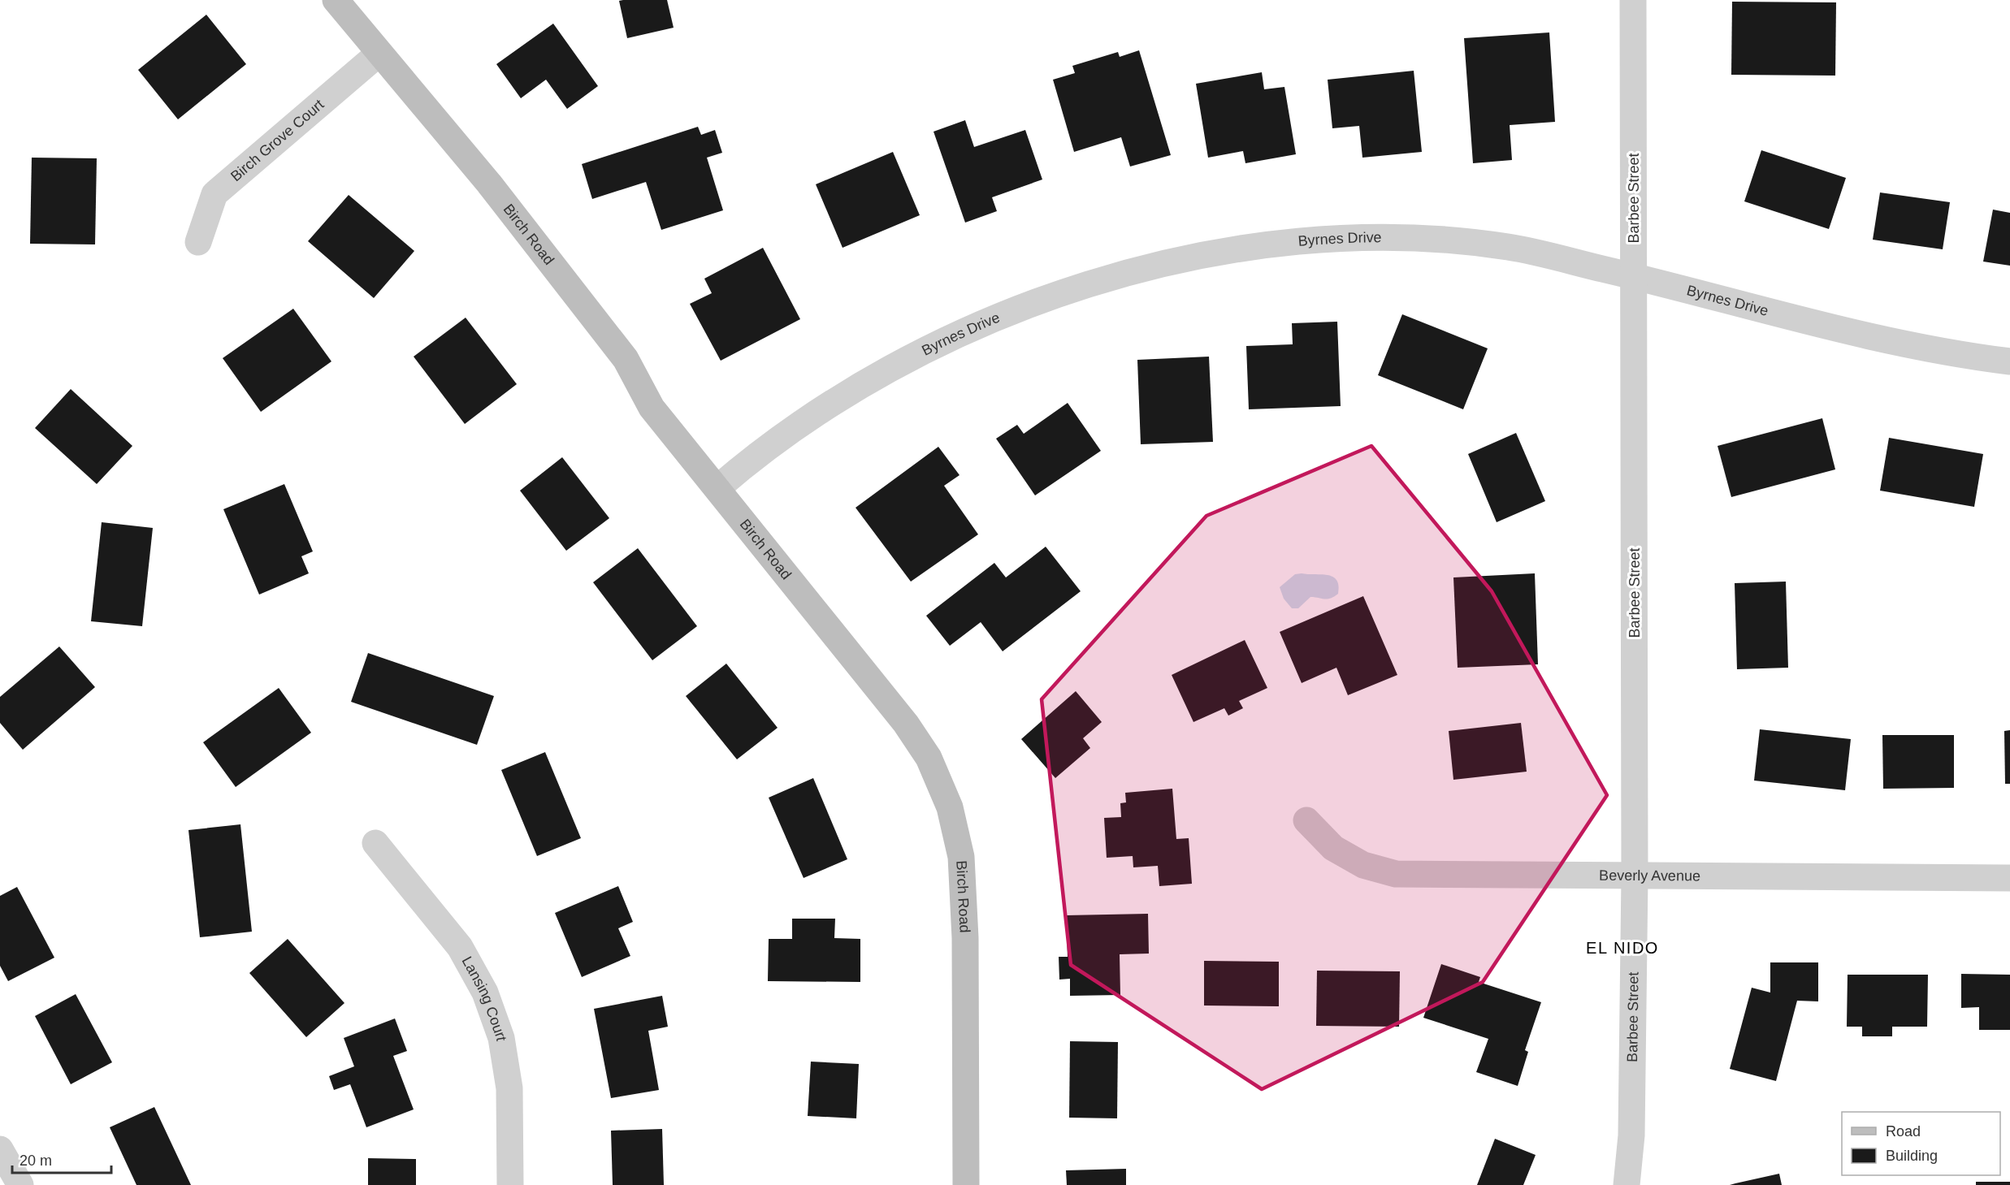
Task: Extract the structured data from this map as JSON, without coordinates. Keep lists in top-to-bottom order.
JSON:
{
  "streets": {
    "street": [
      "Birch Grove Court",
      "Barbee Street",
      "Birch Road",
      "Byrnes Drive",
      "Beverly Avenue",
      "Lansing Court"
    ]
  },
  "crossings": [
    ["Birch Grove Court", "Birch Road"],
    ["Barbee Street", "Byrnes Drive"],
    ["Barbee Street", "Beverly Avenue"],
    ["Birch Road", "Byrnes Drive"]
  ],
  "districts": ["EL NIDO"],
  "legend": ["Road", "Building"],
  "scale_bar": "20 m"
}
